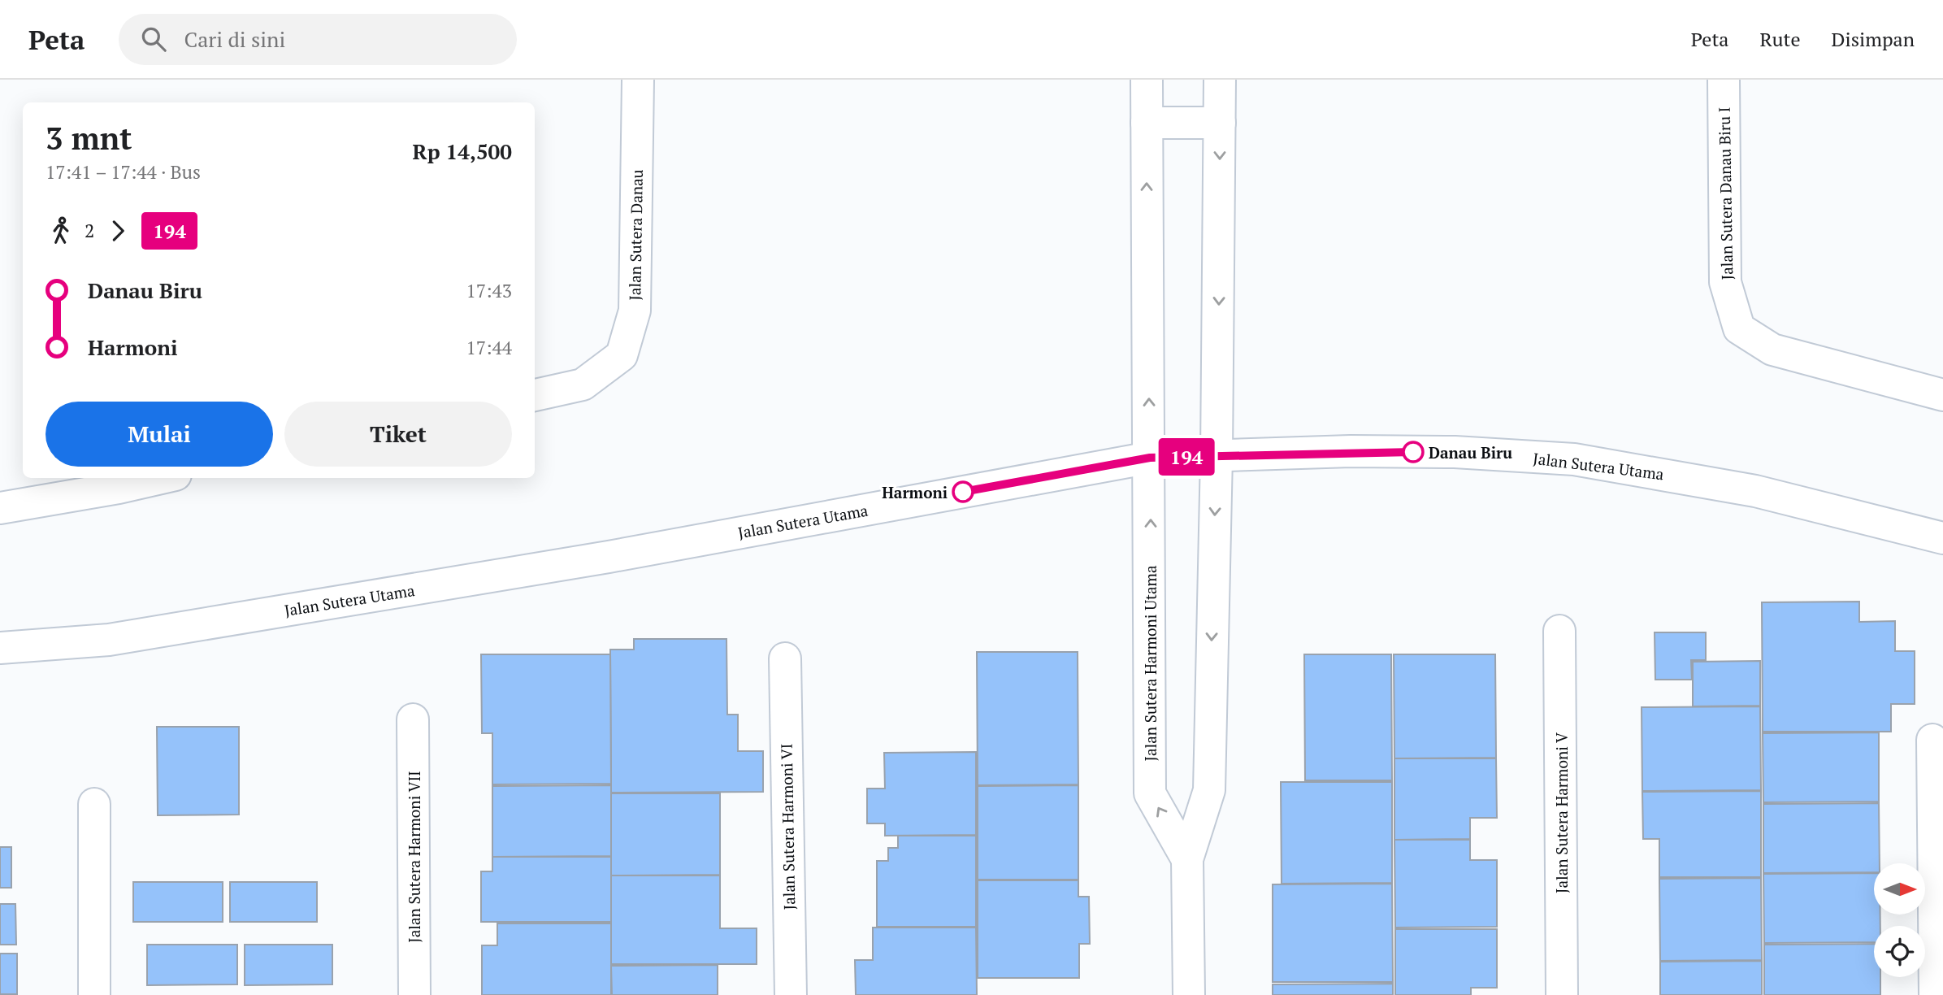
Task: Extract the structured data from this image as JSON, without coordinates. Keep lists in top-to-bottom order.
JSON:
{
  "streets": {
    "street": [
      "Jalan Sutera Danau Biru I",
      "Jalan Sutera Danau",
      "Jalan Sutera Utama",
      "Jalan Sutera Harmoni Utama",
      "Jalan Sutera Harmoni V",
      "Jalan Sutera Harmoni VI",
      "Jalan Sutera Harmoni VII"
    ]
  },
  "crossings": [
    ["Jalan Sutera Utama", "Jalan Sutera Harmoni Utama"]
  ],
  "places": ["Danau Biru", "Harmoni"],
  "lines": ["bus line 194"],
  "north": "right",
  "page": {
    "header": "Peta",
    "search": "Cari di sini",
    "nav": ["Peta", "Rute", "Disimpan"],
    "on_map": "194",
    "heading": ["3 mnt", "17:41 – 17:44 · Bus", "Rp 14,500"],
    "legs": ["2", "194"],
    "list": [
      {
        "name": "Danau Biru",
        "value": "17:43"
      },
      {
        "name": "Harmoni",
        "value": "17:44"
      }
    ],
    "buttons": ["Mulai", "Tiket"]
  }
}
